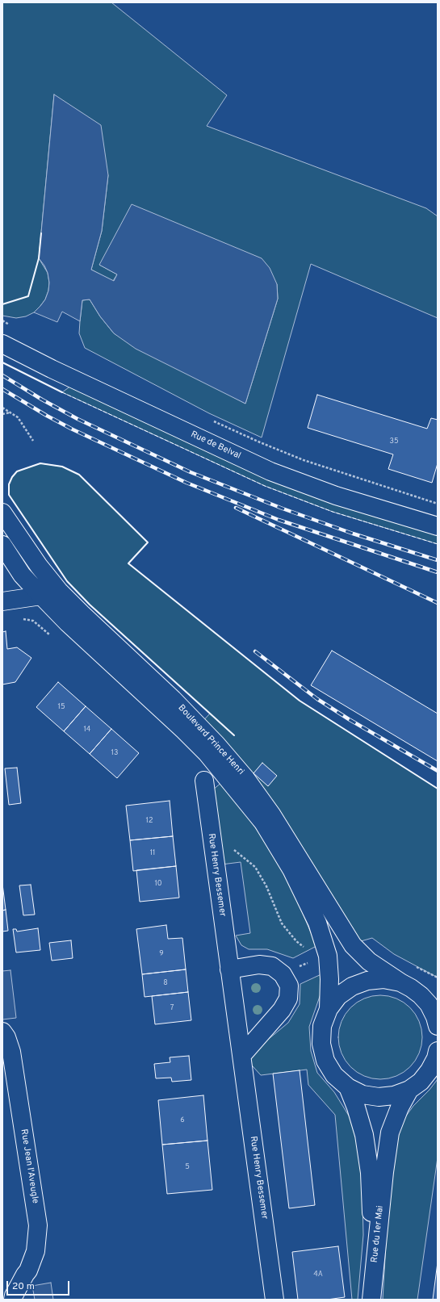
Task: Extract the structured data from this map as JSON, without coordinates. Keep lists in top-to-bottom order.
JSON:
{
  "streets": {
    "main road": [
      "Rue de Belval",
      "Boulevard Prince Henri",
      "Rue Henry Bessemer",
      "Rue Jean l'Aveugle",
      "Rue du 1er Mai"
    ]
  },
  "house_numbers": [
    "35",
    "15",
    "14",
    "13",
    "12",
    "11",
    "10",
    "9",
    "8",
    "7",
    "6",
    "5",
    "4A"
  ],
  "scale_bar": "20 m"
}
